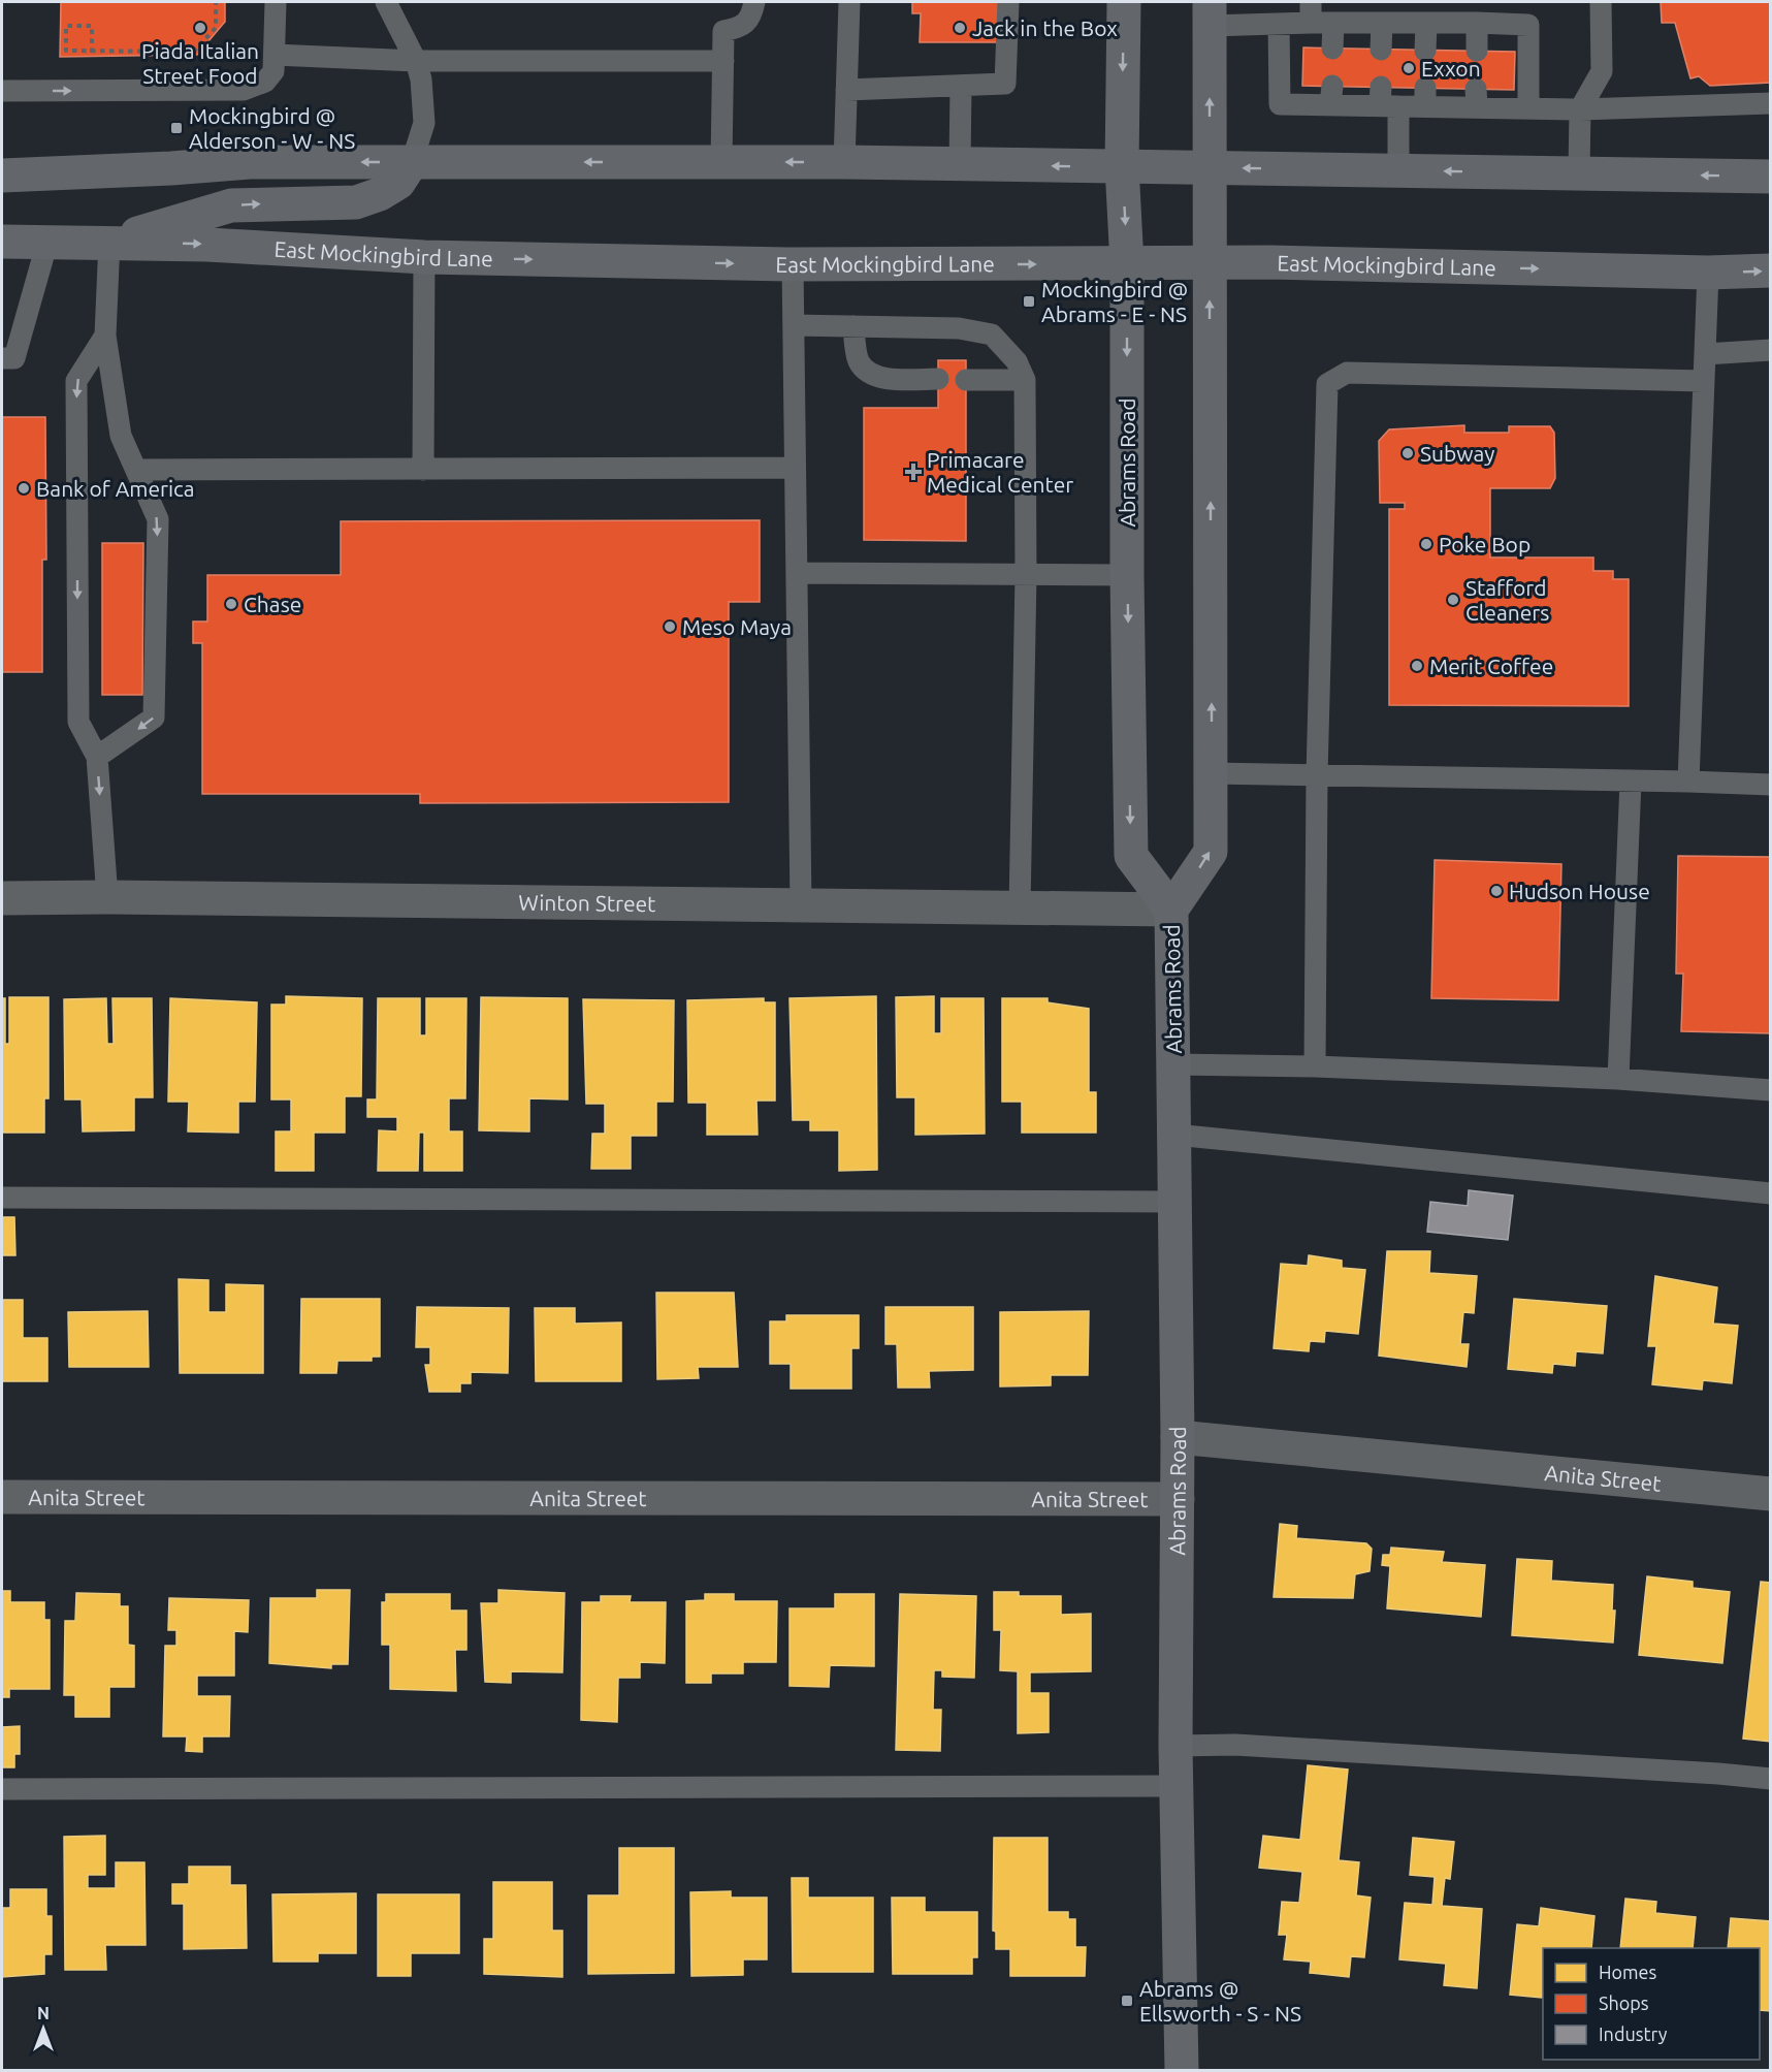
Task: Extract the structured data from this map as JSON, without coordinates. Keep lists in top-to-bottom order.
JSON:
{
  "streets": {
    "main road": ["East Mockingbird Lane", "Abrams Road"],
    "street": ["Winton Street", "Anita Street"]
  },
  "crossings": [
    ["East Mockingbird Lane", "Abrams Road"],
    ["Abrams Road", "Winton Street"],
    ["Abrams Road", "Anita Street"]
  ],
  "places": {
    "other": [
      "Piada Italian Street Food",
      "Jack in the Box",
      "Exxon",
      "Subway",
      "Bank of America",
      "Poke Bop",
      "Stafford Cleaners",
      "Chase",
      "Meso Maya",
      "Merit Coffee",
      "Hudson House"
    ],
    "transit": ["Mockingbird @ Alderson - W - NS", "Mockingbird @ Abrams - E - NS", "Abrams @ Ellsworth - S - NS"],
    "health": ["Primacare Medical Center"]
  },
  "legend": ["Homes", "Shops", "Industry"],
  "north": "top"
}
